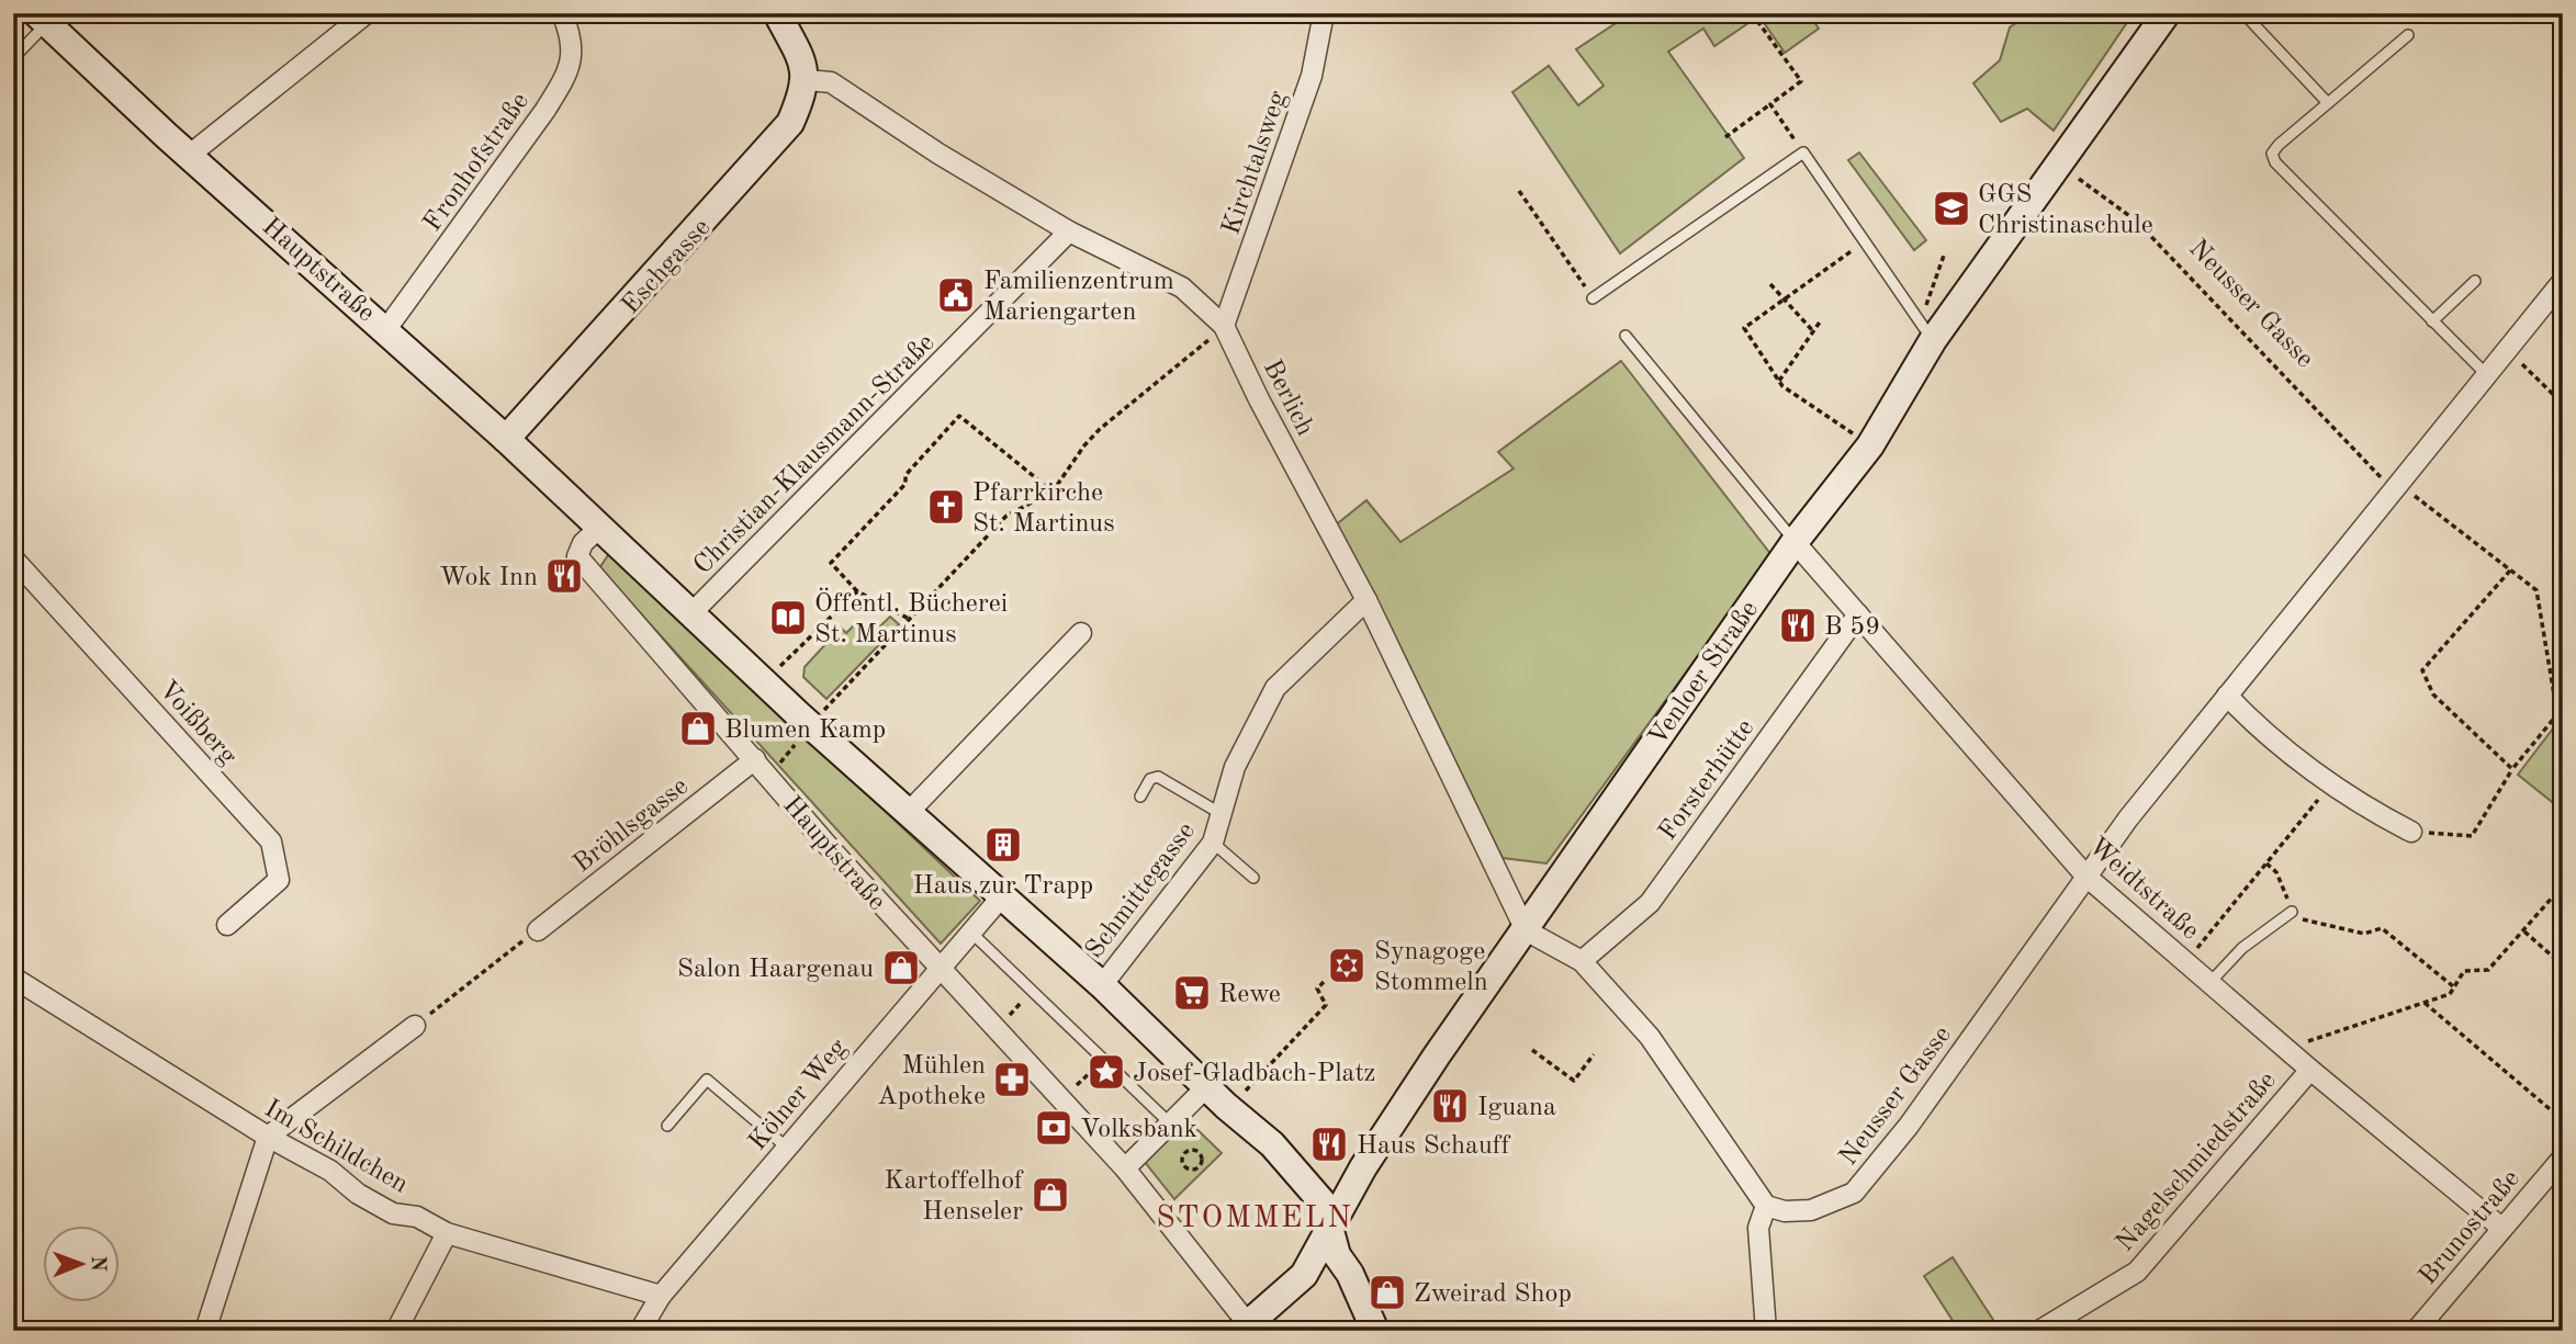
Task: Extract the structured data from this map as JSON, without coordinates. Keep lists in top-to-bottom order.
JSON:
{
  "streets": {
    "street": [
      "Fronhofstraße",
      "Kirchtalsweg",
      "Eschgasse",
      "Hauptstraße",
      "Neusser Gasse",
      "Berlich",
      "Christian-Klausmann-Straße",
      "Venloer Straße",
      "Voißberg",
      "Forsterhütte",
      "Bröhlsgasse",
      "Weidtstraße",
      "Schmittegasse",
      "Kölner Weg",
      "Im Schildchen",
      "Nagelschmiedstraße",
      "Brunostraße"
    ]
  },
  "crossings": [
    ["Fronhofstraße", "Hauptstraße"],
    ["Kirchtalsweg", "Berlich"],
    ["Eschgasse", "Hauptstraße"],
    ["Eschgasse", "Berlich"],
    ["Hauptstraße", "Christian-Klausmann-Straße"],
    ["Hauptstraße", "Venloer Straße"],
    ["Hauptstraße", "Bröhlsgasse"],
    ["Hauptstraße", "Schmittegasse"],
    ["Hauptstraße", "Kölner Weg"],
    ["Neusser Gasse", "Venloer Straße"],
    ["Neusser Gasse", "Weidtstraße"],
    ["Berlich", "Christian-Klausmann-Straße"],
    ["Berlich", "Venloer Straße"],
    ["Berlich", "Schmittegasse"],
    ["Venloer Straße", "Weidtstraße"],
    ["Forsterhütte", "Weidtstraße"],
    ["Weidtstraße", "Nagelschmiedstraße"],
    ["Weidtstraße", "Brunostraße"],
    ["Kölner Weg", "Im Schildchen"]
  ],
  "districts": ["STOMMELN"],
  "places": {
    "school or university": ["GGS Christinaschule"],
    "public building": ["Familienzentrum Mariengarten"],
    "church": ["Pfarrkirche St. Martinus"],
    "restaurant": [
      "Wok Inn",
      "B 59",
      "Iguana",
      "Haus Schauff"
    ],
    "library": ["Öffentl. Bücherei St. Martinus"],
    "shop": [
      "Blumen Kamp",
      "Salon Haargenau",
      "Kartoffelhof Henseler",
      "Zweirad Shop"
    ],
    "building": ["Haus zur Trapp"],
    "synagogue": ["Synagoge Stommeln"],
    "supermarket": ["Rewe"],
    "place": ["Josef-Gladbach-Platz"],
    "pharmacy": ["Mühlen Apotheke"],
    "bank": ["Volksbank"]
  },
  "north": "right"
}
